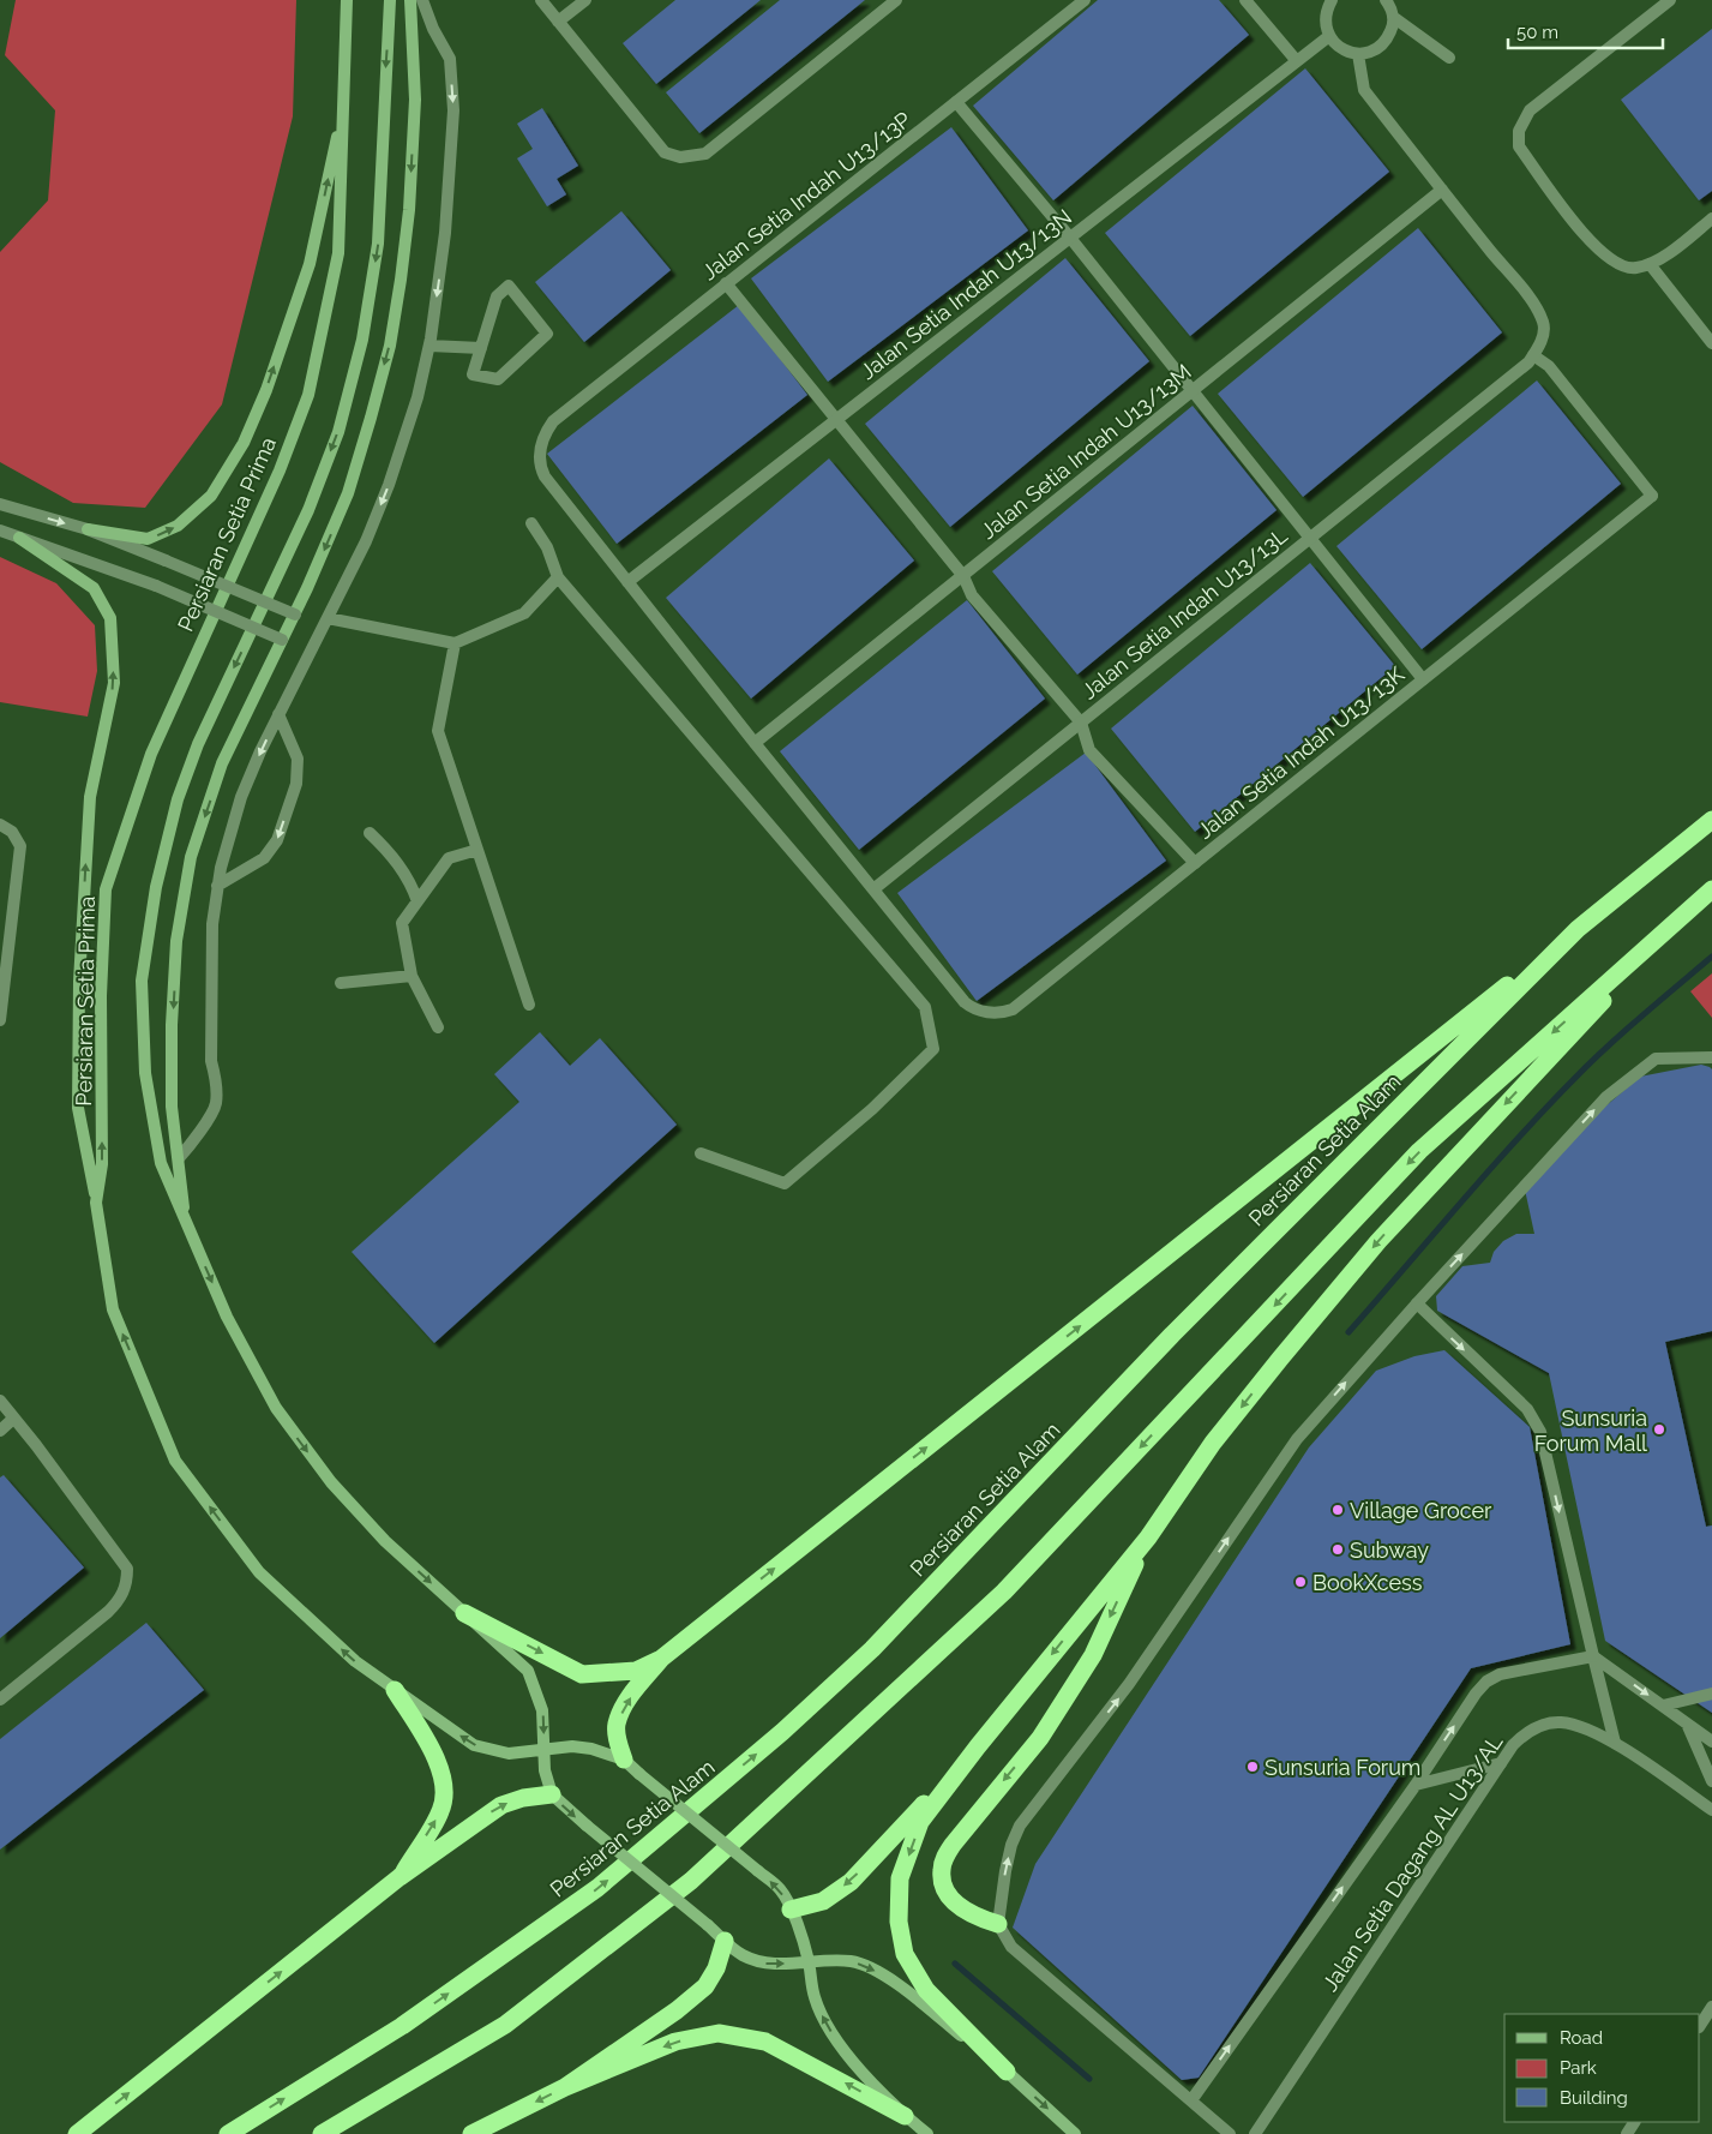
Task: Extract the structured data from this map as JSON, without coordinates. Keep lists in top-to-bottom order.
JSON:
{
  "streets": {
    "highway": ["Persiaran Setia Alam"],
    "street": [
      "Jalan Setia Indah U13/13P",
      "Jalan Setia Indah U13/13N",
      "Jalan Setia Indah U13/13M",
      "Persiaran Setia Prima",
      "Jalan Setia Indah U13/13L",
      "Jalan Setia Indah U13/13K",
      "Jalan Setia Dagang AL U13/AL"
    ]
  },
  "crossings": [
    ["Jalan Setia Indah U13/13P", "Jalan Setia Indah U13/13N"],
    ["Jalan Setia Indah U13/13L", "Jalan Setia Indah U13/13K"]
  ],
  "places": [
    "Sunsuria Forum Mall",
    "Village Grocer",
    "Subway",
    "BookXcess",
    "Sunsuria Forum"
  ],
  "legend": ["Road", "Park", "Building"],
  "scale_bar": "50 m"
}
